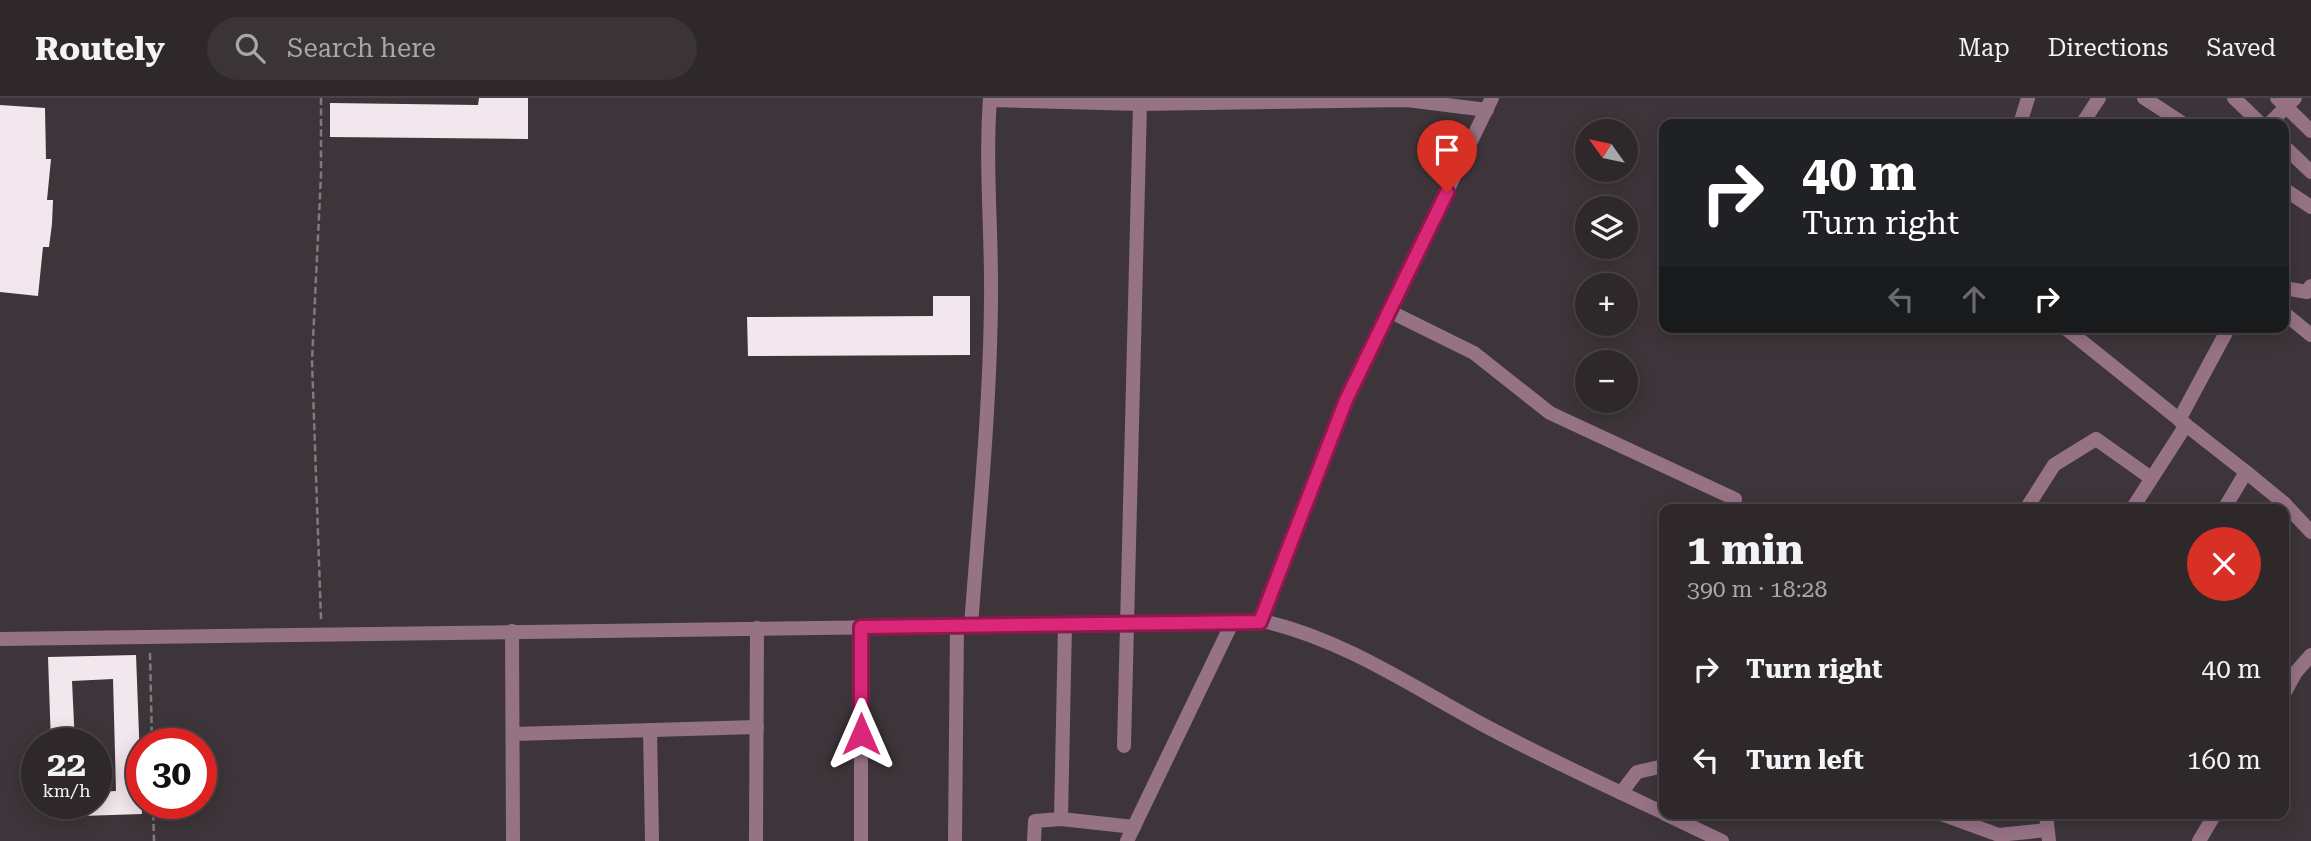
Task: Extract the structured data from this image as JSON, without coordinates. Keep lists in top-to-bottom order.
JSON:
{
  "north": "top left",
  "page": {
    "header": "Routely",
    "search": "Search here",
    "nav": ["Map", "Directions", "Saved"],
    "map_buttons": ["+", "−"],
    "turn": ["40 m", "Turn right"],
    "heading": ["1 min", "390 m · 18:28"],
    "list": [
      {
        "name": "Turn right",
        "value": "40 m"
      },
      {
        "name": "Turn left",
        "value": "160 m"
      }
    ],
    "speed": "22 km/h",
    "limit": "30"
  }
}
